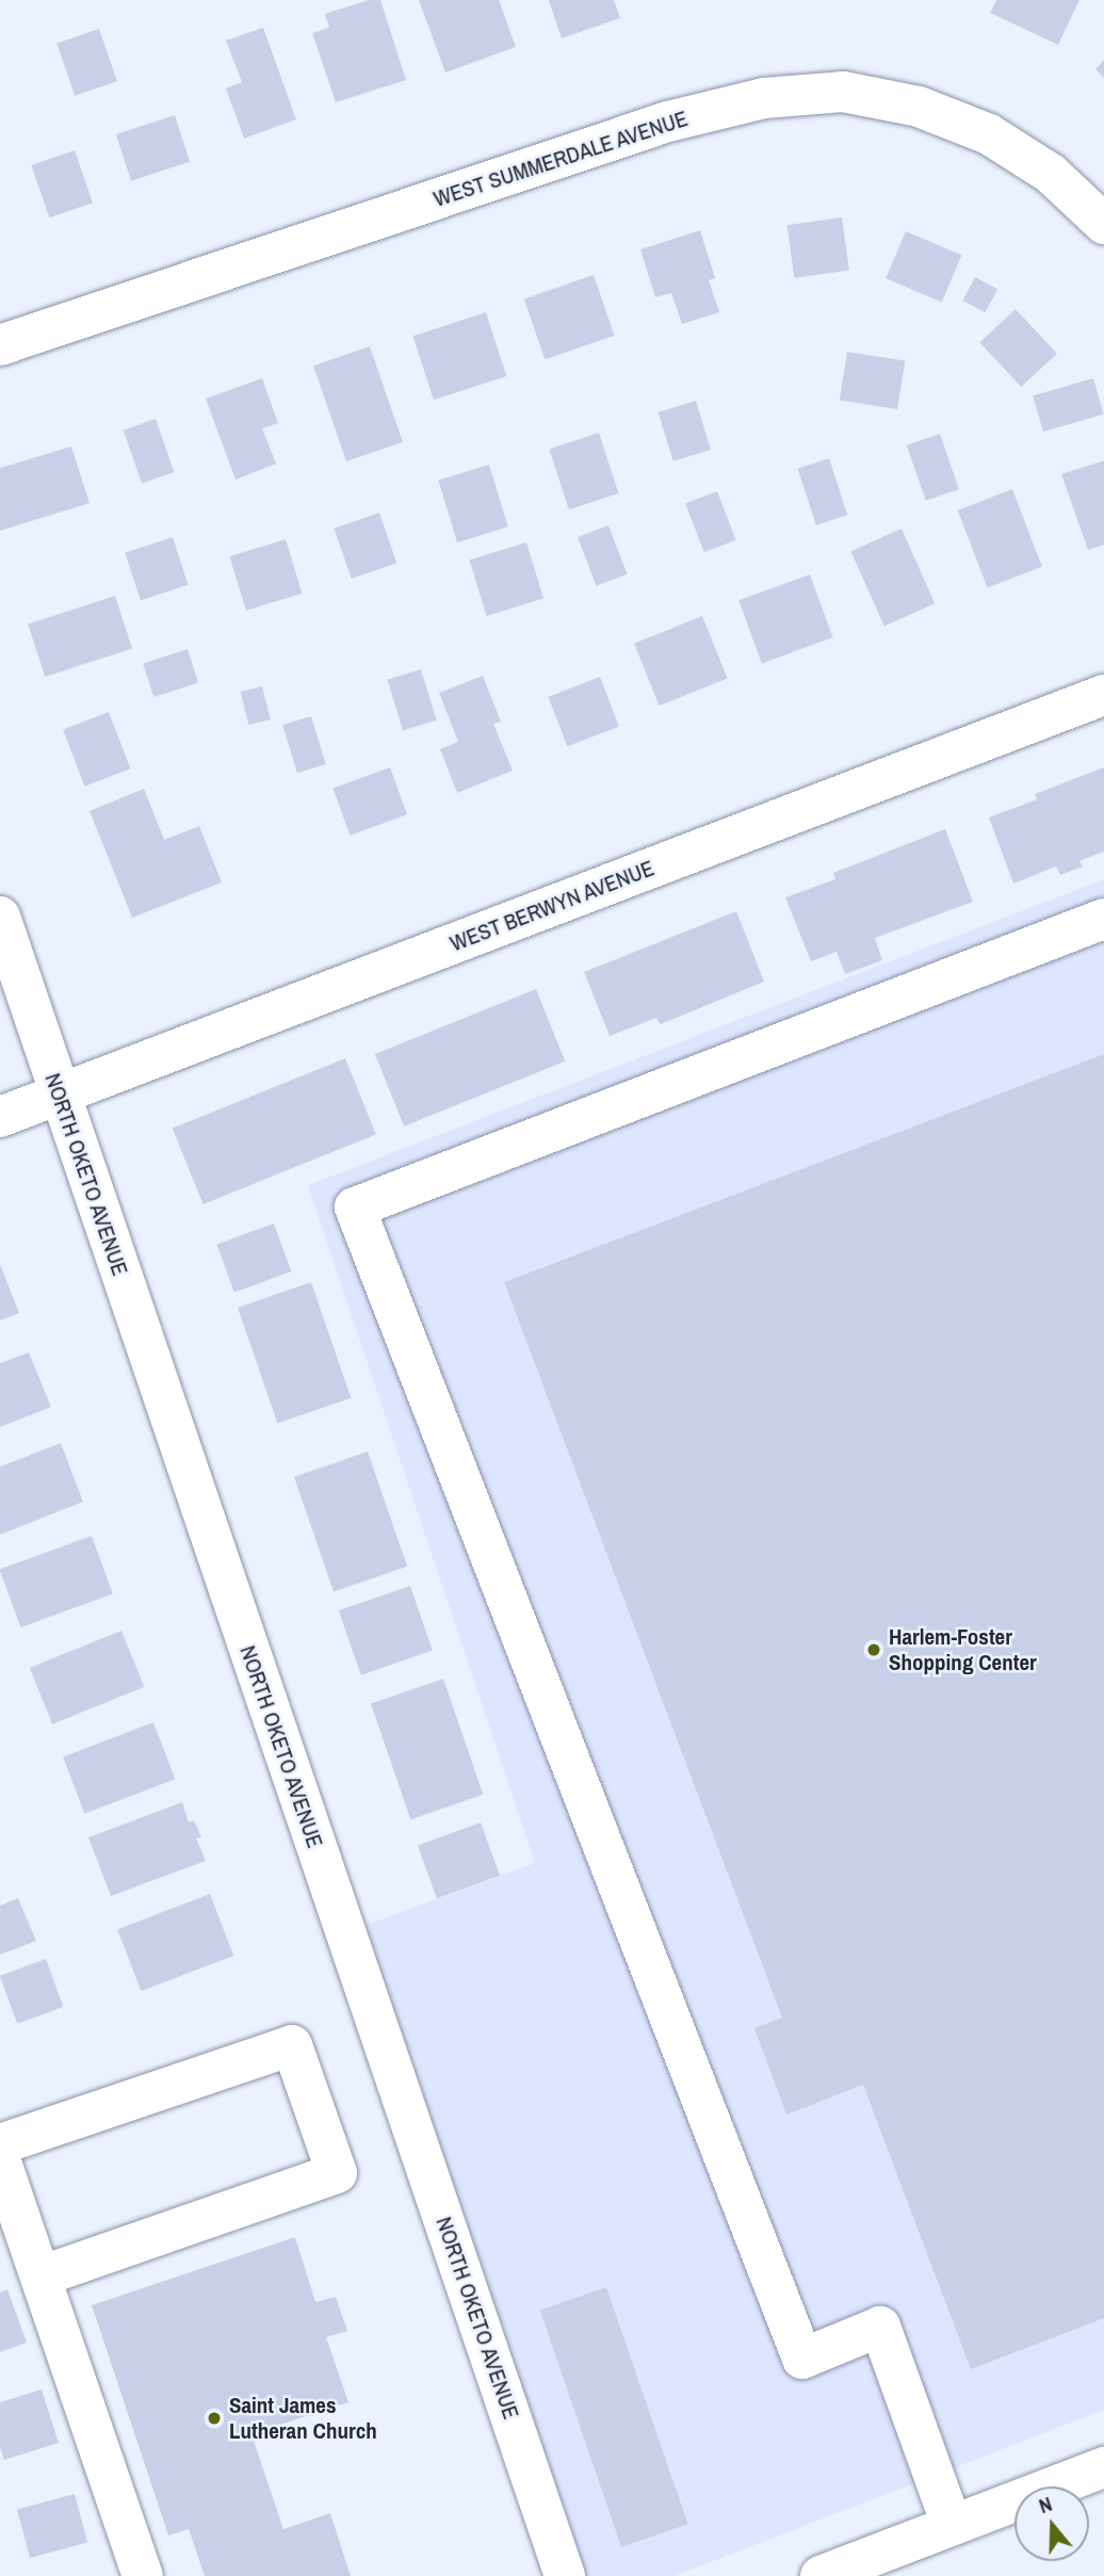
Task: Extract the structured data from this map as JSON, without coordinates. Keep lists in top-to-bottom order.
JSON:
{
  "streets": {
    "street": ["WEST SUMMERDALE AVENUE", "WEST BERWYN AVENUE", "NORTH OKETO AVENUE"]
  },
  "crossings": [
    ["WEST BERWYN AVENUE", "NORTH OKETO AVENUE"]
  ],
  "places": ["Harlem-Foster Shopping Center", "Saint James Lutheran Church"],
  "north": "top"
}
